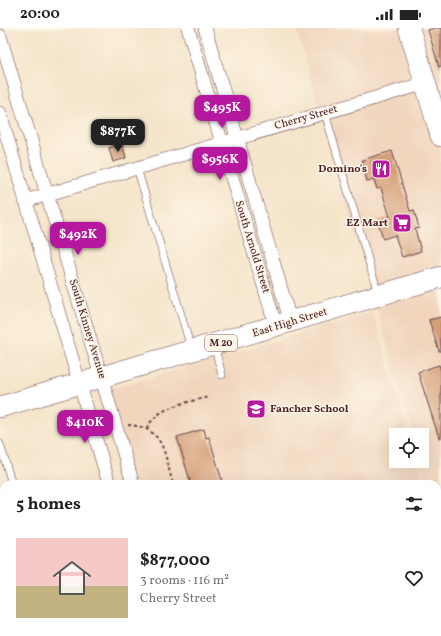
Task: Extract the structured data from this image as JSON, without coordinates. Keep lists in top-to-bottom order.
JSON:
{
  "streets": {
    "main road": ["East High Street", "M 20"],
    "street": ["Cherry Street", "South Arnold Street", "South Kinney Avenue"]
  },
  "crossings": [
    ["Cherry Street", "South Arnold Street"],
    ["Cherry Street", "South Kinney Avenue"],
    ["South Arnold Street", "East High Street"],
    ["East High Street", "South Kinney Avenue"]
  ],
  "places": {
    "restaurant": ["Domino's"],
    "supermarket": ["EZ Mart"],
    "school or university": ["Fancher School"]
  },
  "page": {
    "status": "20:00",
    "price": [
      "$495K",
      "$877K",
      "$956K",
      "$492K",
      "$410K"
    ],
    "heading": "5 homes",
    "list": [
      {
        "name": "$877,000",
        "note": "3 rooms · 116 m² · Cherry Street"
      }
    ]
  }
}
